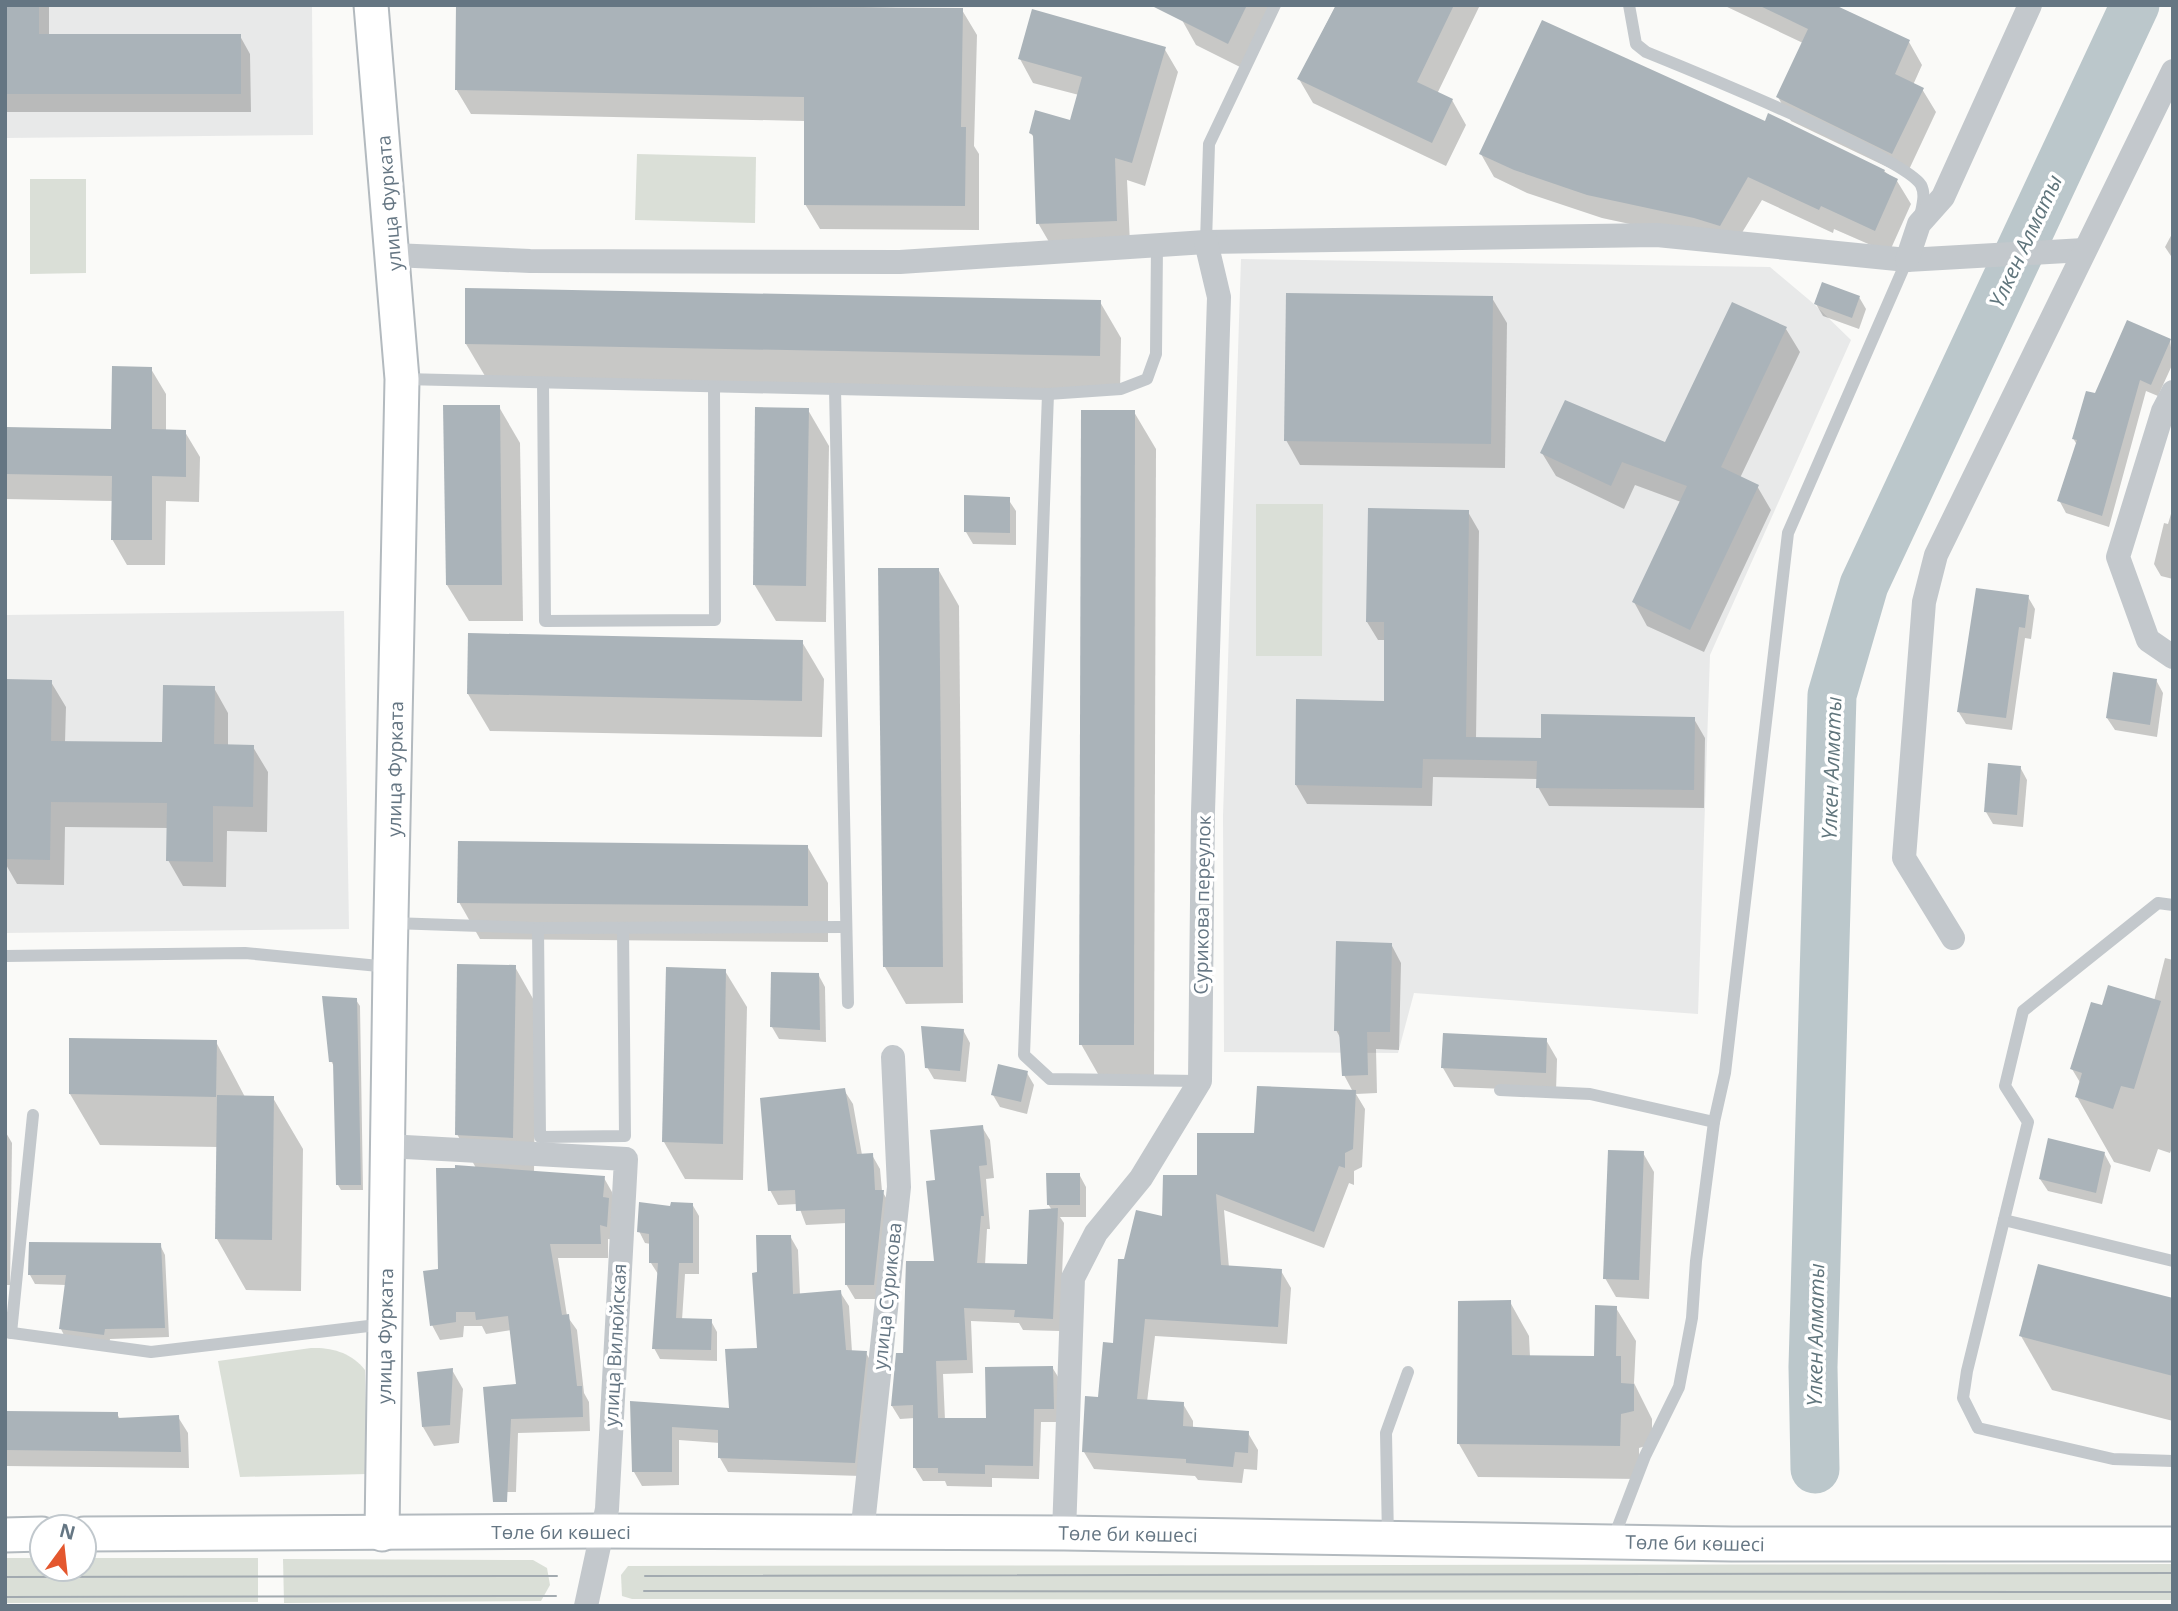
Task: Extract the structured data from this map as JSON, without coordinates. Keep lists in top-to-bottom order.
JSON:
{
  "streets": {
    "main road": ["улица Фурката", "Төле би көшесі"],
    "street": ["Сурикова переулок", "улица Сурикова", "улица Вилюйская"]
  },
  "crossings": [
    ["улица Фурката", "улица Вилюйская"],
    ["улица Фурката", "Төле би көшесі"],
    ["улица Сурикова", "Төле би көшесі"],
    ["улица Вилюйская", "Төле би көшесі"]
  ],
  "water": ["Үлкен Алматы"],
  "north": "top"
}
